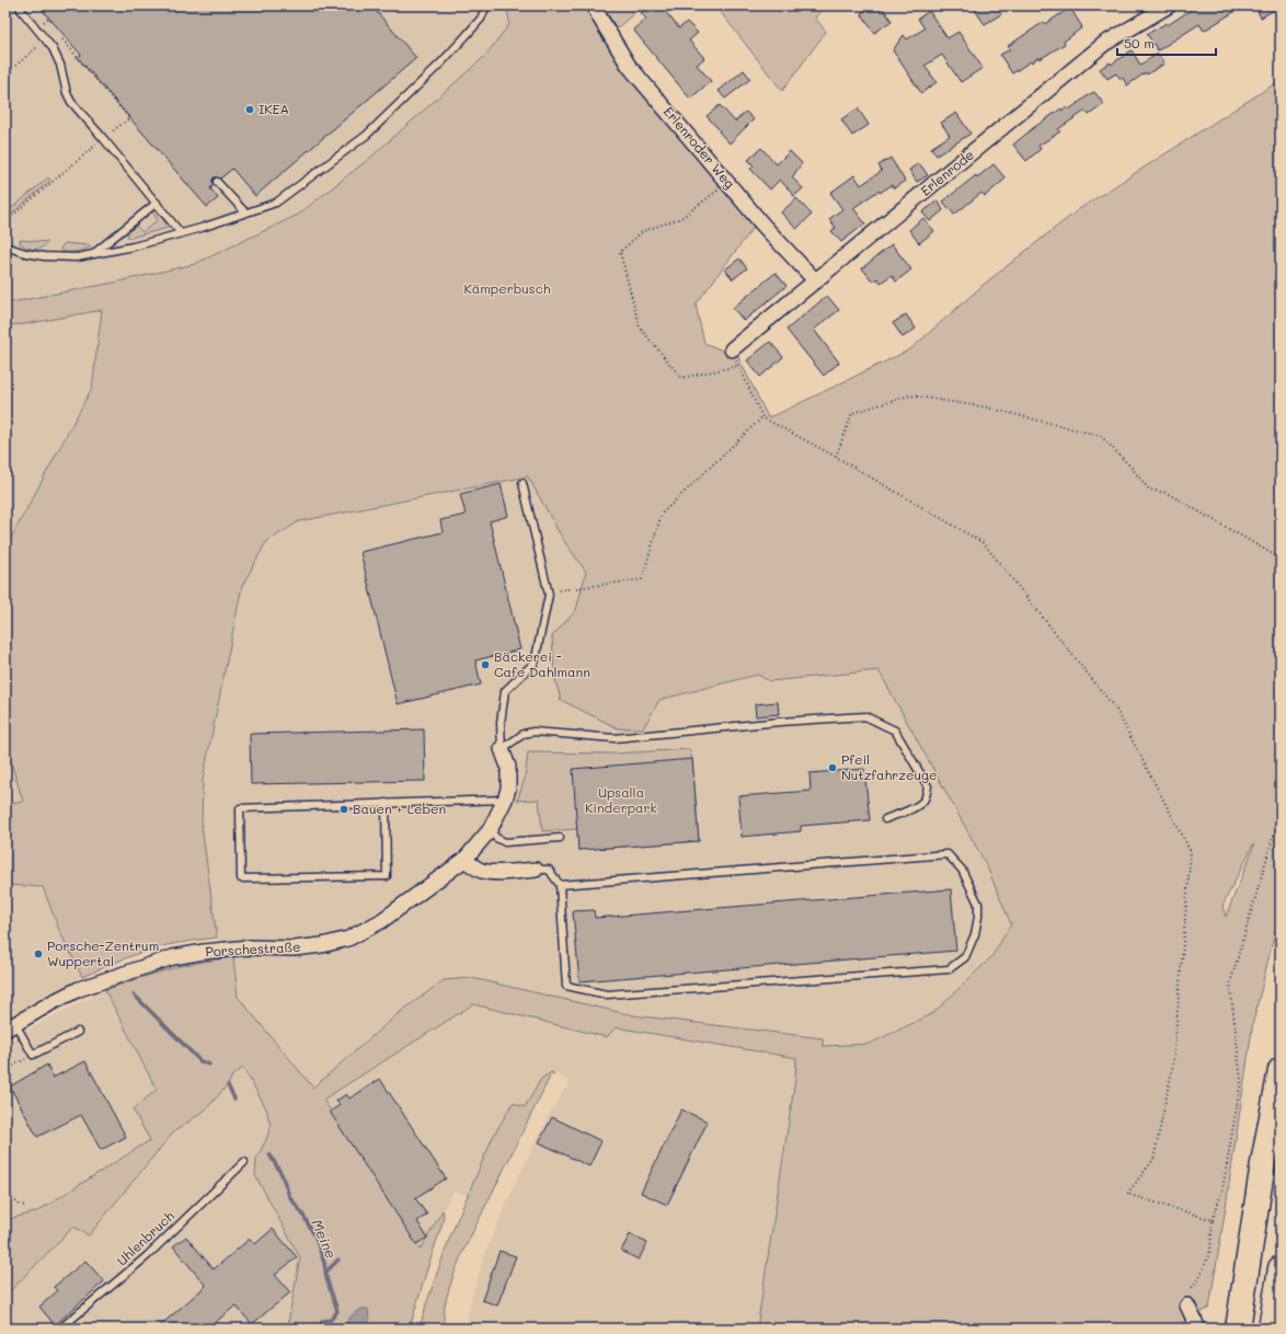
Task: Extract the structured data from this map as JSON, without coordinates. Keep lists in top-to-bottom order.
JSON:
{
  "streets": {
    "street": ["Erlenroder Weg", "Erlenrode", "Porschestraße"],
    "lane": ["Uhlenbruch"]
  },
  "crossings": [
    ["Erlenroder Weg", "Erlenrode"]
  ],
  "water": ["Meine"],
  "parks": ["Kämperbusch", "Upsalla Kinderpark"],
  "places": [
    "IKEA",
    "Bäckerei - Cafe Dahlmann",
    "Pfeil Nutzfahrzeuge",
    "Bauen + Leben",
    "Porsche-Zentrum Wuppertal"
  ],
  "scale_bar": "50 m"
}
